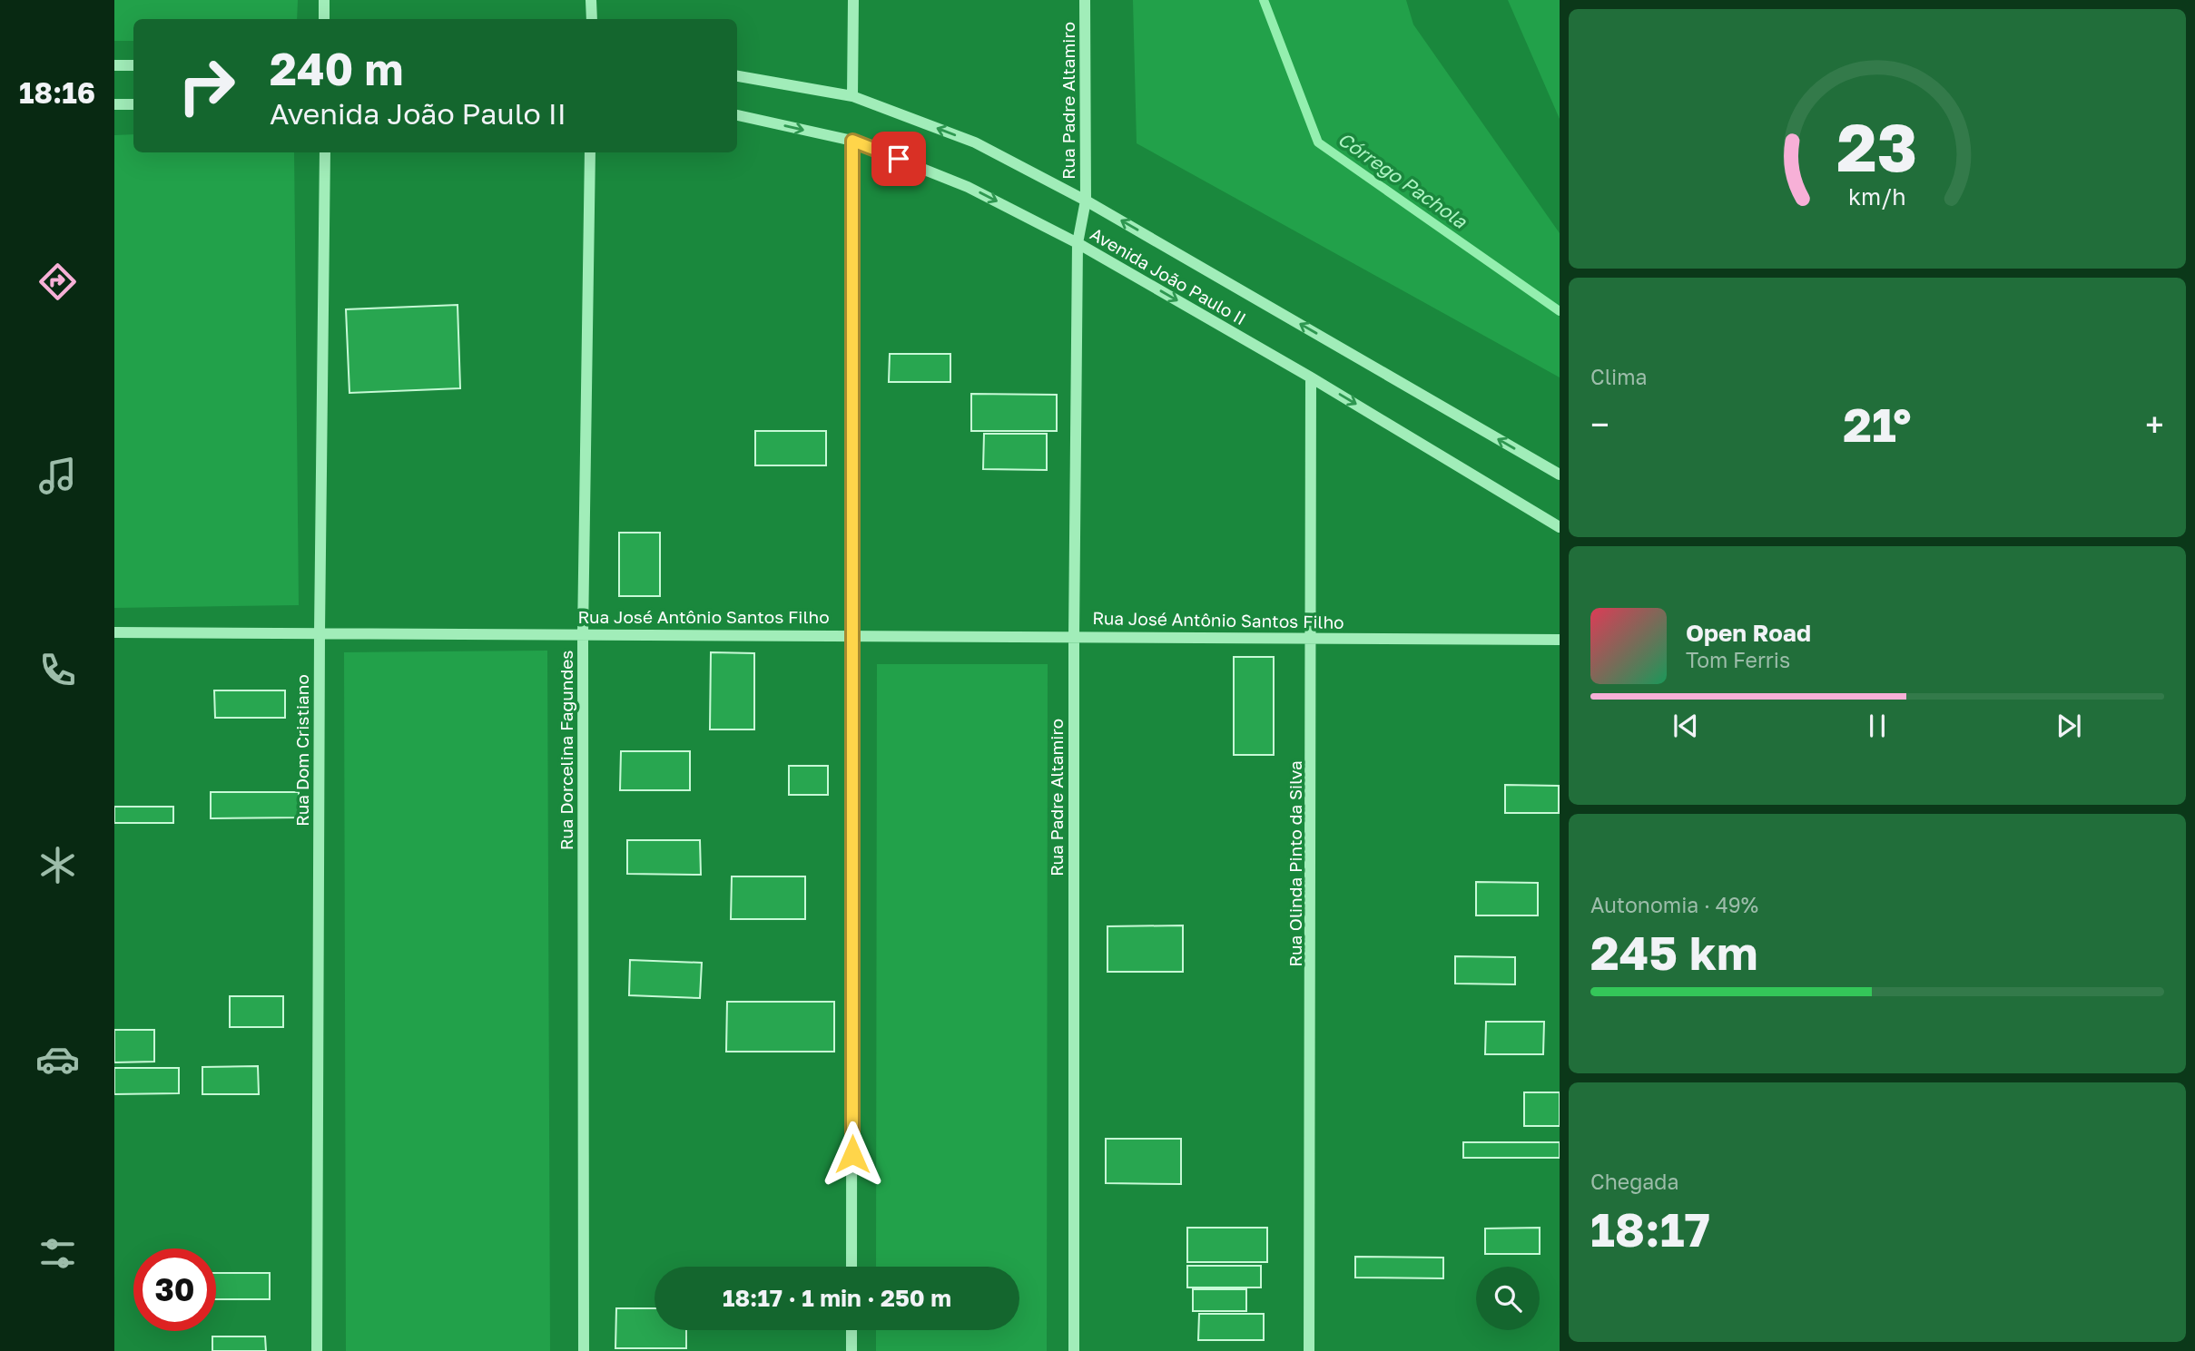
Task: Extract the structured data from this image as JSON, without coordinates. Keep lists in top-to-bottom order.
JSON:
{
  "streets": {
    "street": [
      "Rua Padre Altamiro",
      "Avenida João Paulo II",
      "Rua José Antônio Santos Filho",
      "Rua Dom Cristiano",
      "Rua Dorcelina Fagundes",
      "Rua Olinda Pinto da Silva"
    ]
  },
  "crossings": [
    ["Rua Padre Altamiro", "Avenida João Paulo II"],
    ["Rua Padre Altamiro", "Rua José Antônio Santos Filho"],
    ["Avenida João Paulo II", "Rua Olinda Pinto da Silva"],
    ["Rua José Antônio Santos Filho", "Rua Dom Cristiano"],
    ["Rua José Antônio Santos Filho", "Rua Dorcelina Fagundes"],
    ["Rua José Antônio Santos Filho", "Rua Olinda Pinto da Silva"]
  ],
  "water": ["Córrego Pachola"],
  "page": {
    "tabs": "18:16",
    "turn": ["240 m", "Avenida João Paulo II"],
    "tile": [
      "Clima",
      ["Autonomia · 49%", "245 km"],
      ["Chegada", "18:17"]
    ],
    "heat": ["−", "21°", "+"],
    "song": ["Open Road", "Tom Ferris"],
    "limit": "30",
    "trip": "18:17 · 1 min · 250 m",
    "gauge": ["23", "km/h"]
  }
}
